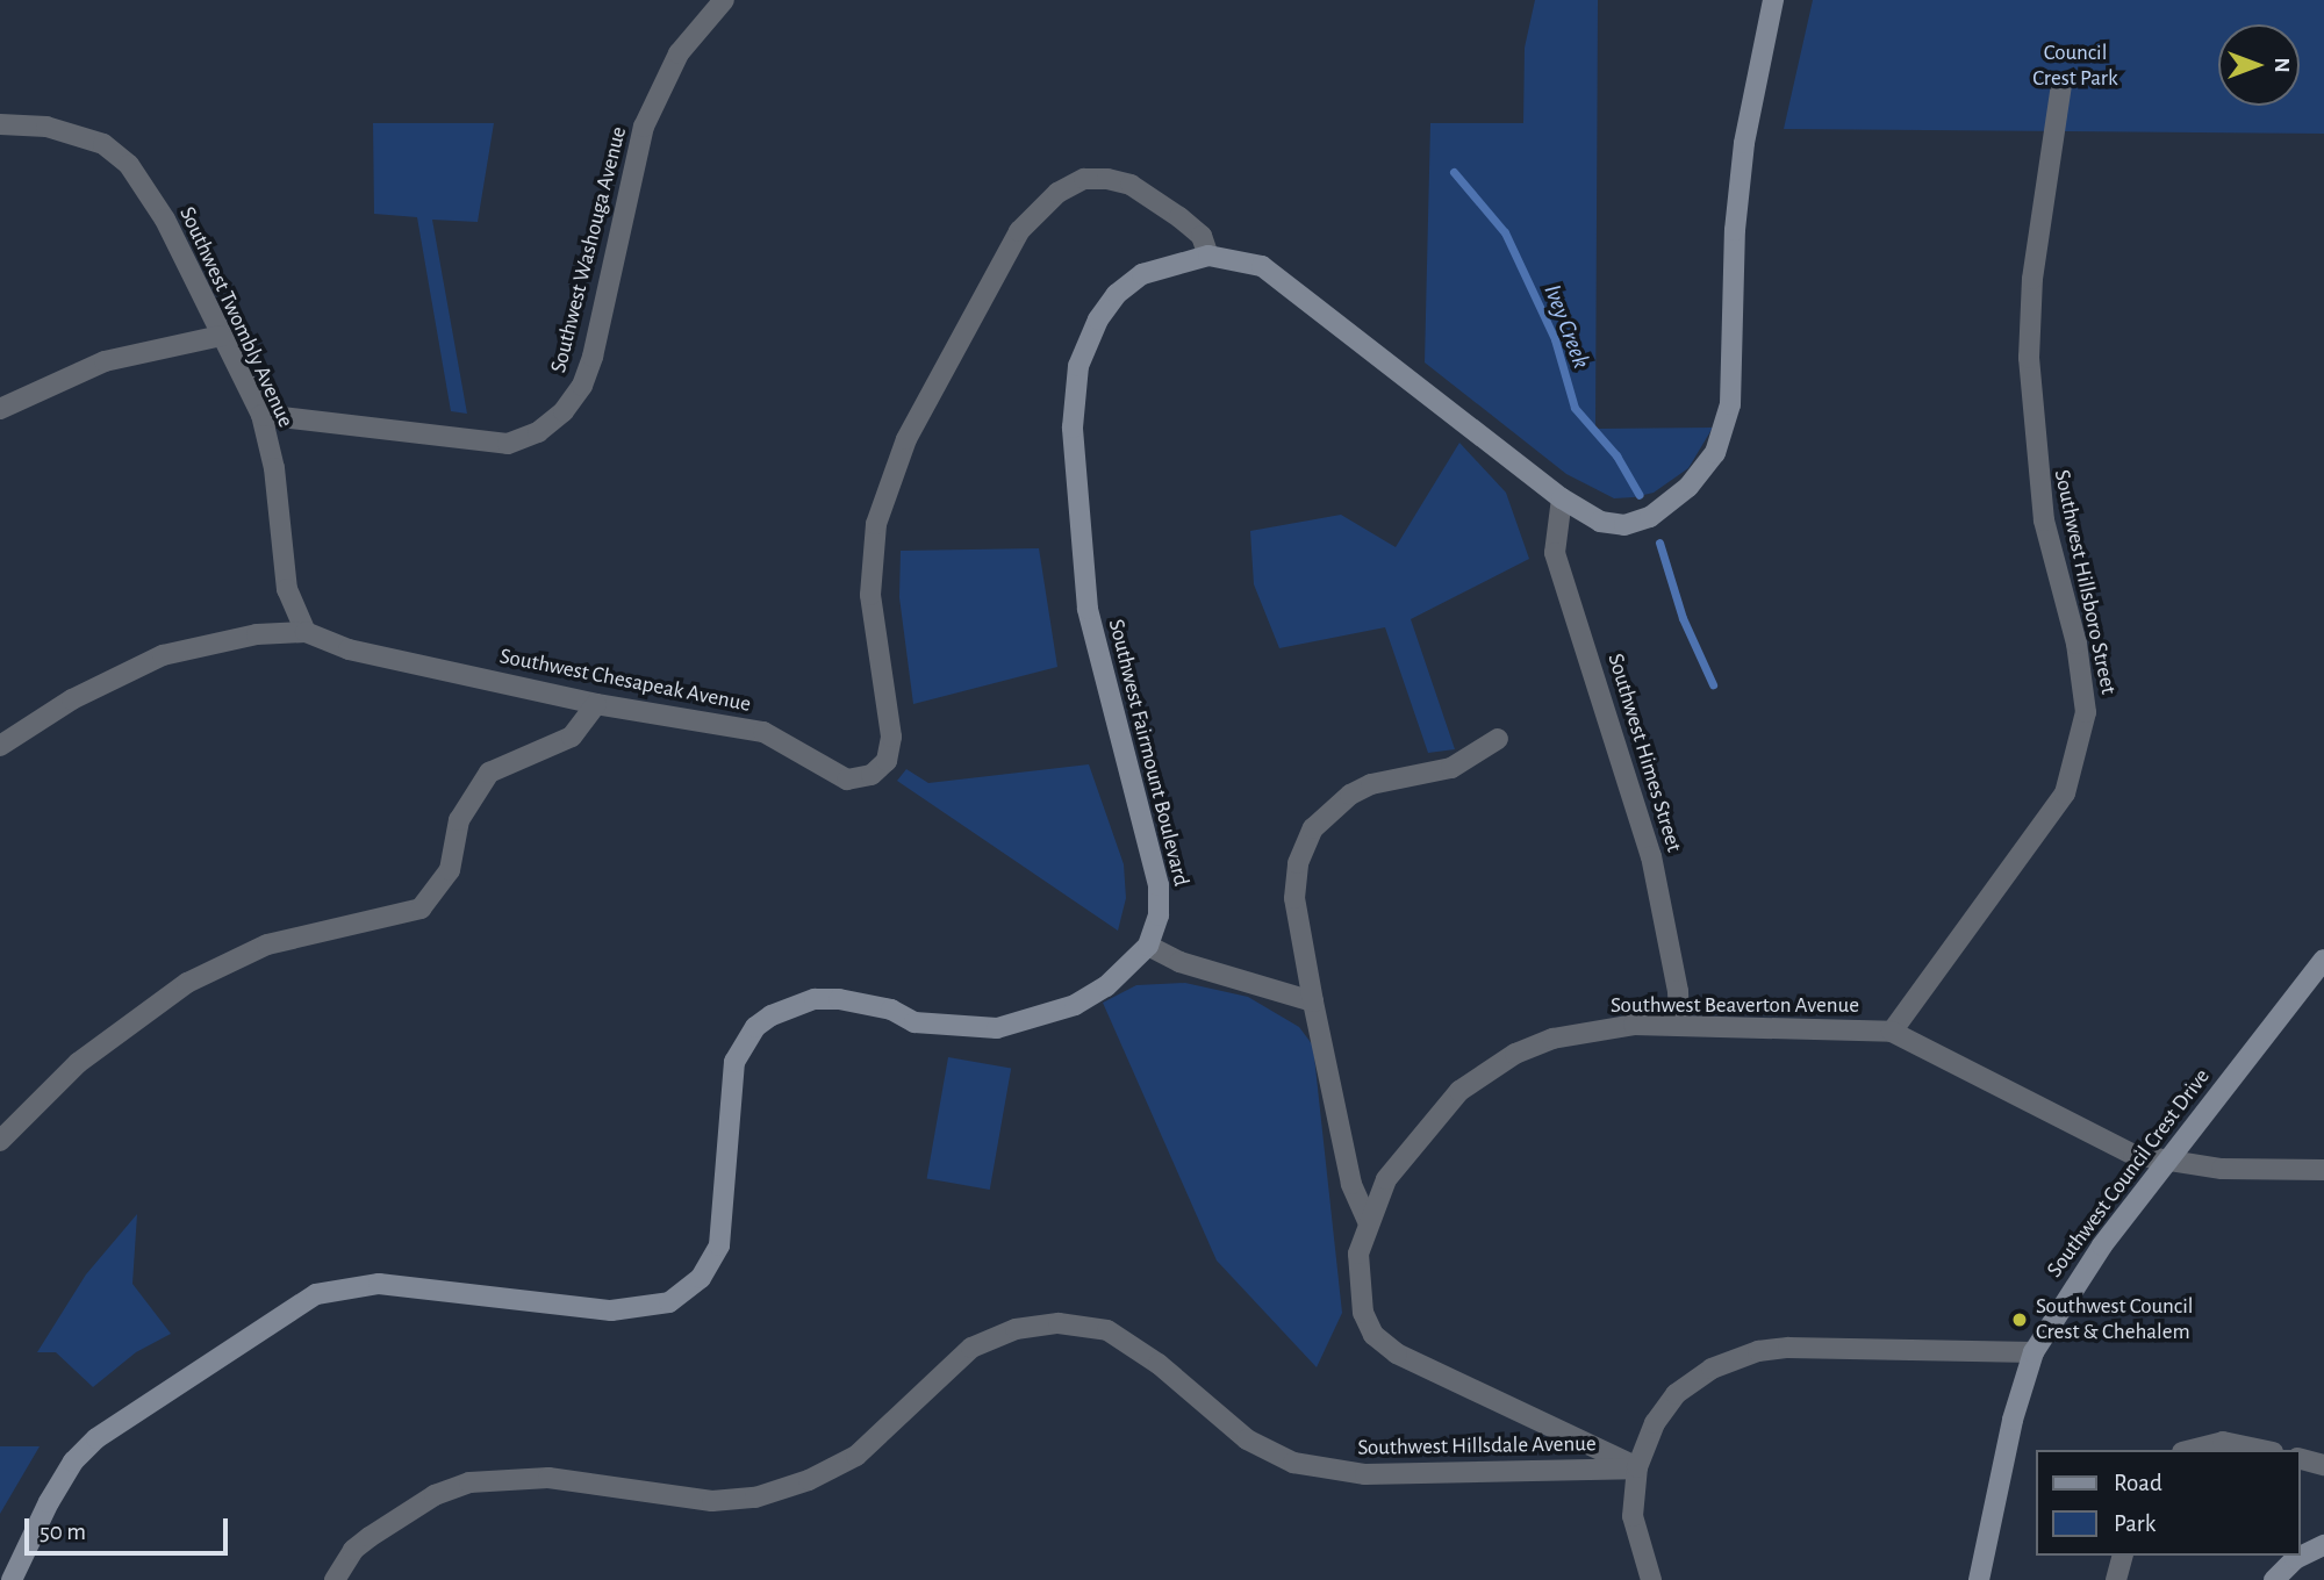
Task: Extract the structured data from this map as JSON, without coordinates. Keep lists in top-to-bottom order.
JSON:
{
  "streets": {
    "street": [
      "Southwest Washouga Avenue",
      "Southwest Twombly Avenue",
      "Southwest Hillsboro Street",
      "Southwest Chesapeak Avenue",
      "Southwest Fairmount Boulevard",
      "Southwest Himes Street",
      "Southwest Beaverton Avenue",
      "Southwest Council Crest Drive",
      "Southwest Hillsdale Avenue"
    ]
  },
  "crossings": [
    ["Southwest Washouga Avenue", "Southwest Twombly Avenue"],
    ["Southwest Twombly Avenue", "Southwest Chesapeak Avenue"],
    ["Southwest Hillsboro Street", "Southwest Beaverton Avenue"],
    ["Southwest Chesapeak Avenue", "Southwest Fairmount Boulevard"],
    ["Southwest Fairmount Boulevard", "Southwest Himes Street"],
    ["Southwest Himes Street", "Southwest Beaverton Avenue"],
    ["Southwest Beaverton Avenue", "Southwest Council Crest Drive"],
    ["Southwest Beaverton Avenue", "Southwest Hillsdale Avenue"]
  ],
  "water": ["Ivey Creek"],
  "parks": ["Council Crest Park"],
  "places": ["Southwest Council Crest & Chehalem"],
  "legend": ["Road", "Park"],
  "scale_bar": "50 m",
  "north": "right"
}
